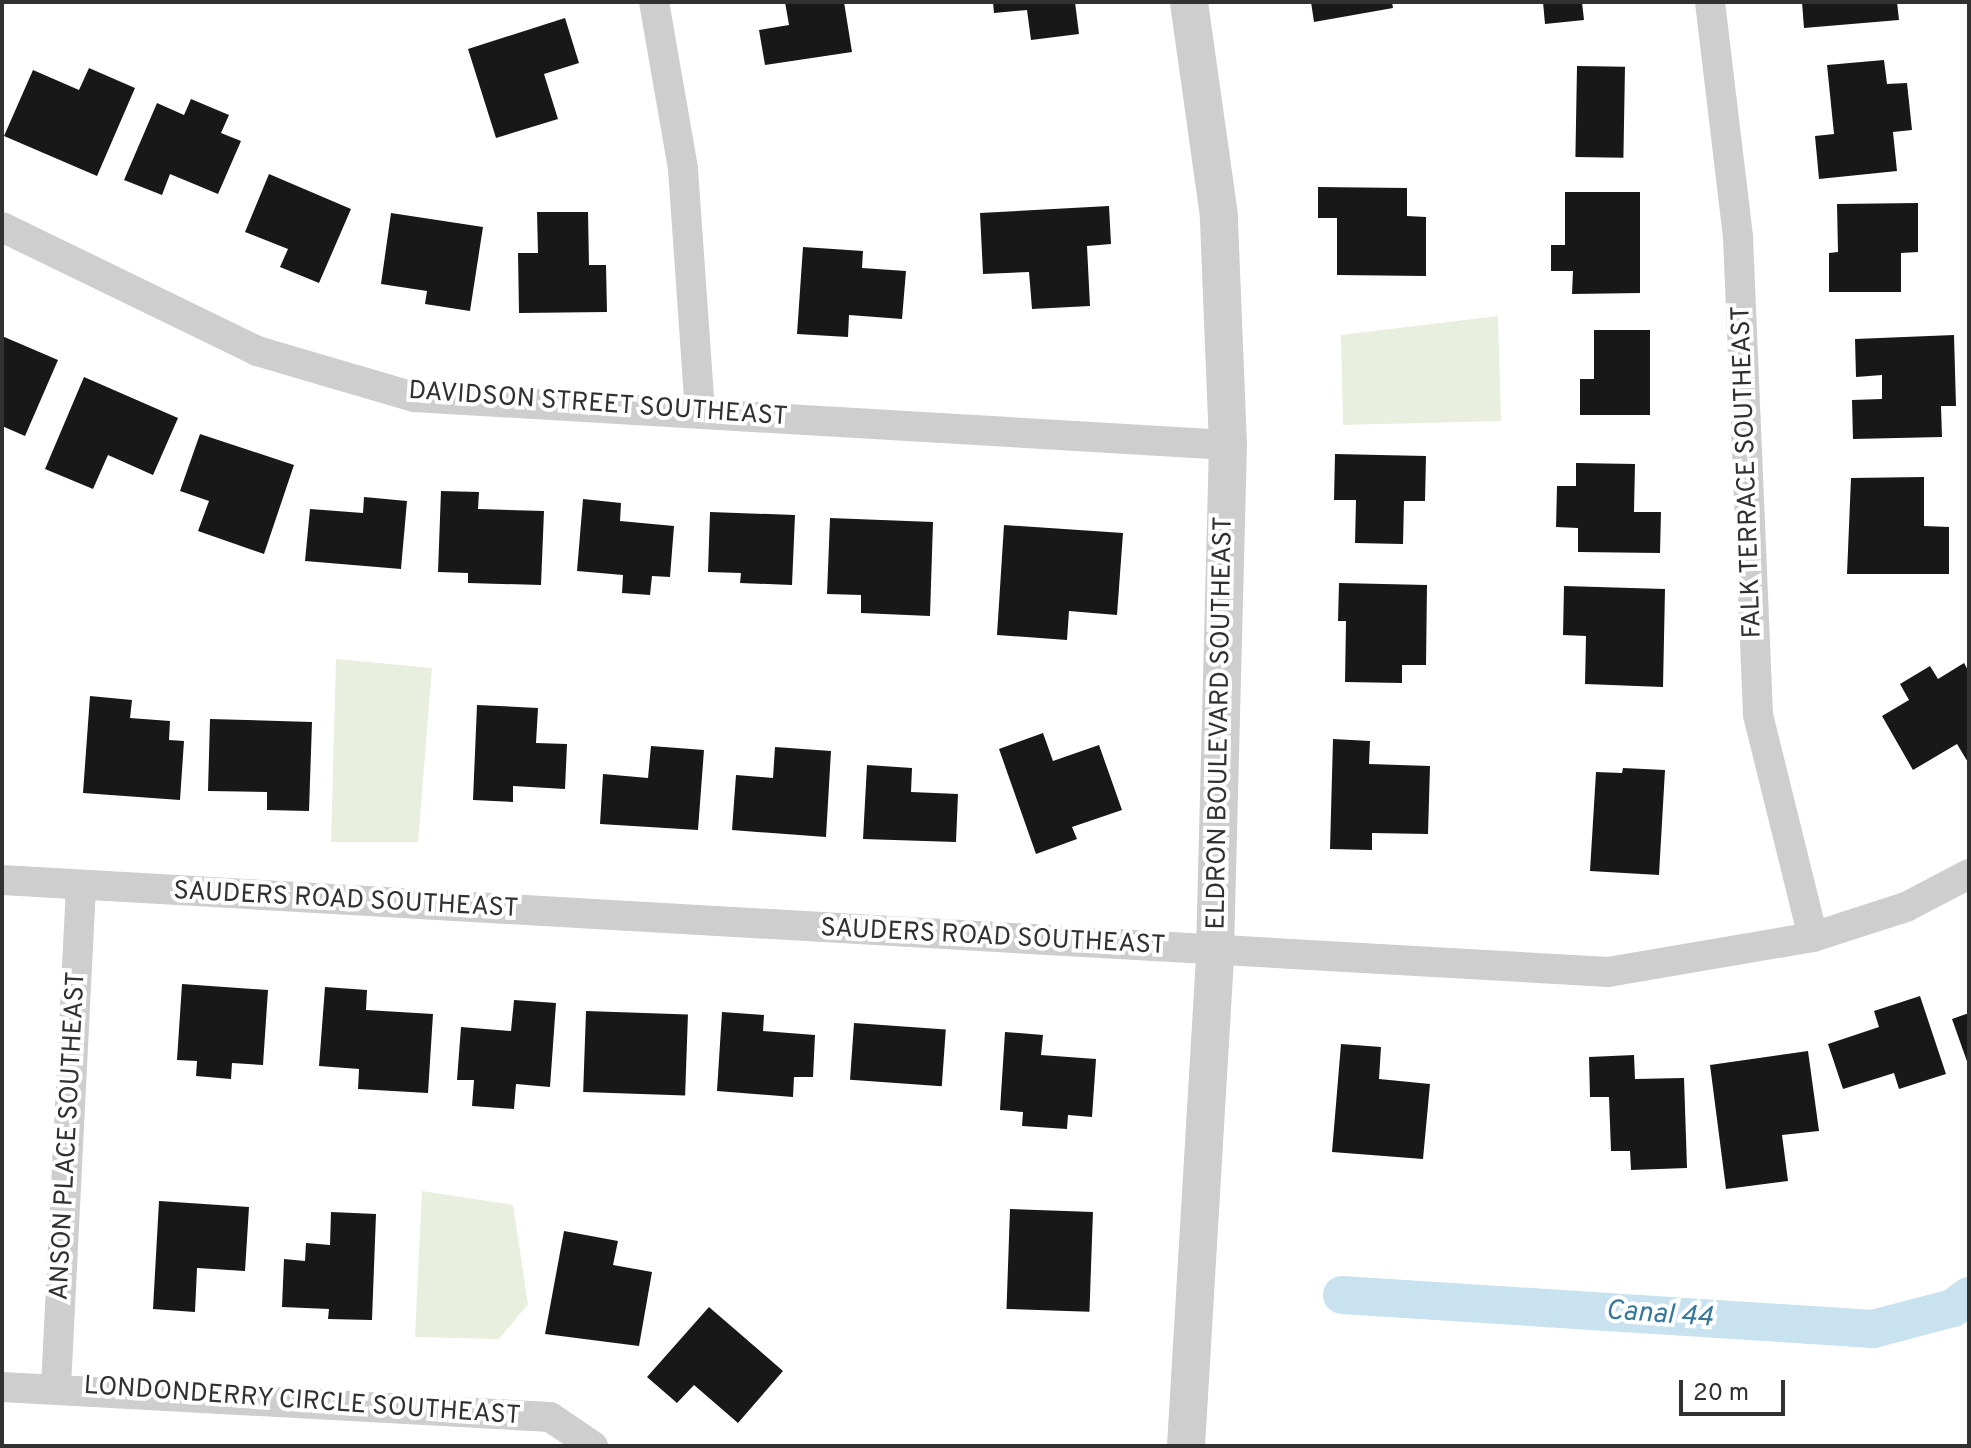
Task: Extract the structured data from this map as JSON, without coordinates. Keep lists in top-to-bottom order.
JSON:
{
  "streets": {
    "street": [
      "DAVIDSON STREET SOUTHEAST",
      "FALK TERRACE SOUTHEAST",
      "ELDRON BOULEVARD SOUTHEAST",
      "SAUDERS ROAD SOUTHEAST",
      "ANSON PLACE SOUTHEAST",
      "LONDONDERRY CIRCLE SOUTHEAST"
    ]
  },
  "crossings": [
    ["DAVIDSON STREET SOUTHEAST", "ELDRON BOULEVARD SOUTHEAST"],
    ["FALK TERRACE SOUTHEAST", "SAUDERS ROAD SOUTHEAST"],
    ["ELDRON BOULEVARD SOUTHEAST", "SAUDERS ROAD SOUTHEAST"],
    ["SAUDERS ROAD SOUTHEAST", "ANSON PLACE SOUTHEAST"],
    ["ANSON PLACE SOUTHEAST", "LONDONDERRY CIRCLE SOUTHEAST"]
  ],
  "water": ["Canal 44"],
  "scale_bar": "20 m"
}
